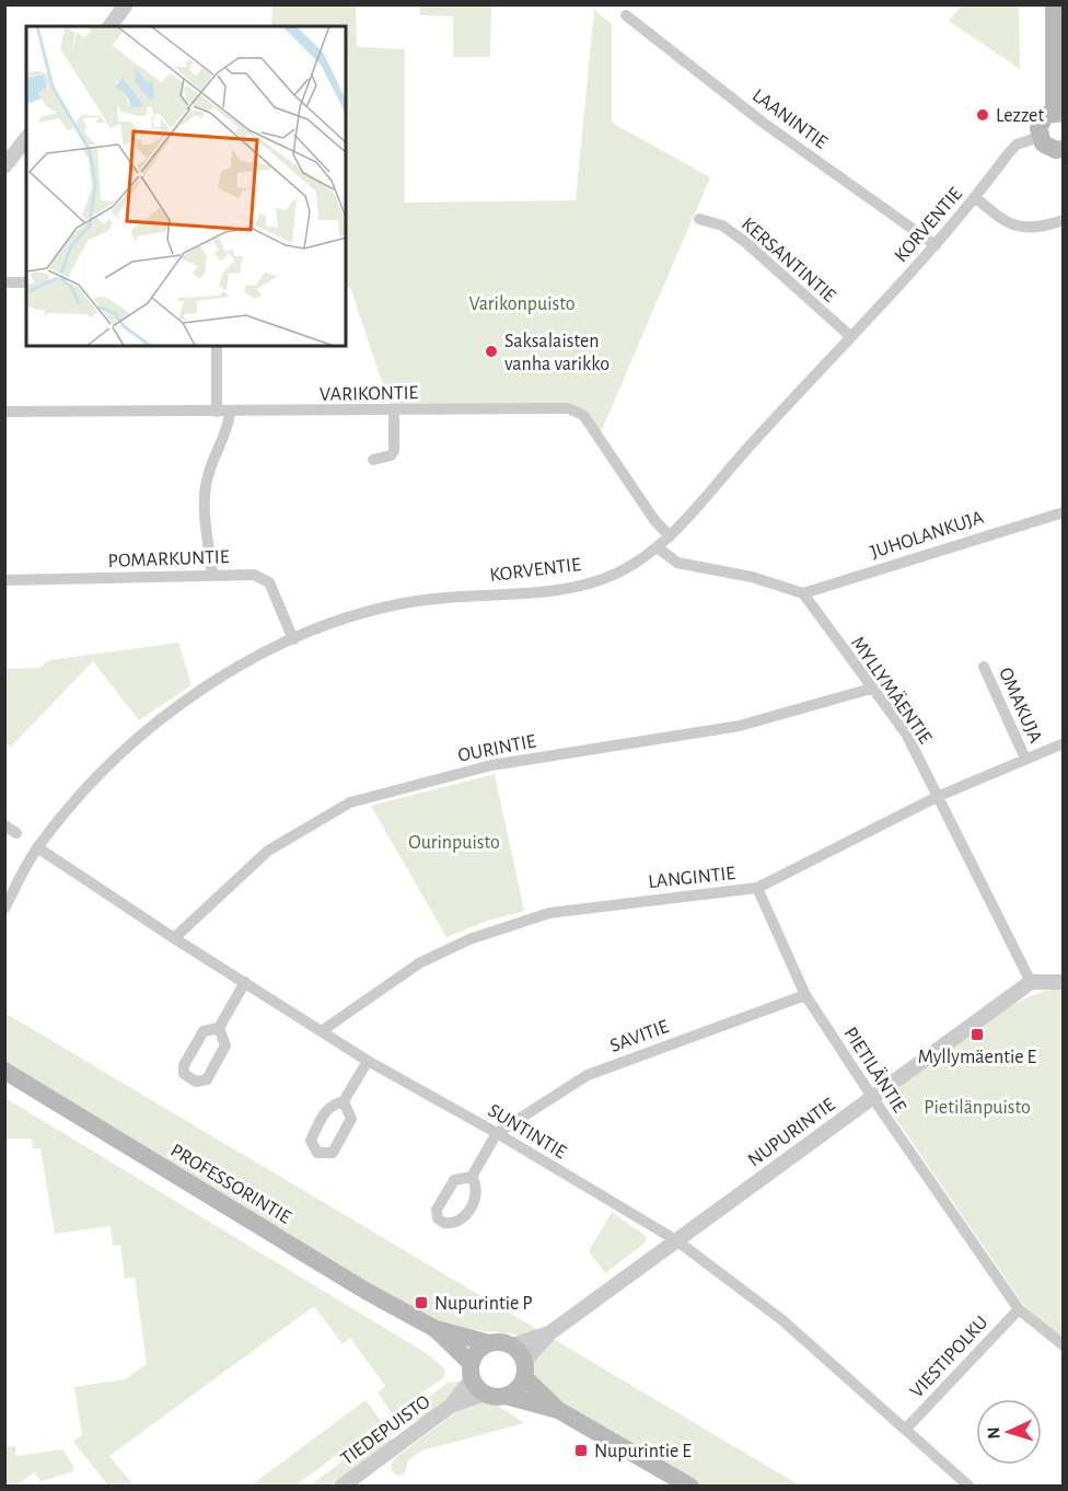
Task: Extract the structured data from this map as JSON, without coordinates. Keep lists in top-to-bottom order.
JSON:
{
  "streets": {
    "main road": ["PROFESSORINTIE"],
    "street": [
      "LAANINTIE",
      "KORVENTIE",
      "KERSANTINTIE",
      "VARIKONTIE",
      "JUHOLANKUJA",
      "POMARKUNTIE",
      "MYLLYMÄENTIE",
      "OMAKUJA",
      "OURINTIE",
      "LANGINTIE",
      "SAVITIE",
      "PIETILÄNTIE",
      "SUNTINTIE",
      "NUPURINTIE",
      "VIESTIPOLKU",
      "TIEDEPUISTO"
    ]
  },
  "crossings": [
    ["LAANINTIE", "KORVENTIE"],
    ["KORVENTIE", "KERSANTINTIE"],
    ["KORVENTIE", "VARIKONTIE"],
    ["KORVENTIE", "POMARKUNTIE"],
    ["KORVENTIE", "SUNTINTIE"],
    ["JUHOLANKUJA", "MYLLYMÄENTIE"],
    ["MYLLYMÄENTIE", "OURINTIE"],
    ["MYLLYMÄENTIE", "LANGINTIE"],
    ["MYLLYMÄENTIE", "NUPURINTIE"],
    ["OMAKUJA", "LANGINTIE"],
    ["OURINTIE", "SUNTINTIE"],
    ["LANGINTIE", "PIETILÄNTIE"],
    ["LANGINTIE", "SUNTINTIE"],
    ["SAVITIE", "PIETILÄNTIE"],
    ["SAVITIE", "SUNTINTIE"],
    ["PIETILÄNTIE", "NUPURINTIE"],
    ["PIETILÄNTIE", "VIESTIPOLKU"],
    ["SUNTINTIE", "NUPURINTIE"],
    ["SUNTINTIE", "VIESTIPOLKU"],
    ["NUPURINTIE", "PROFESSORINTIE"],
    ["NUPURINTIE", "TIEDEPUISTO"],
    ["PROFESSORINTIE", "TIEDEPUISTO"]
  ],
  "parks": ["Varikonpuisto", "Ourinpuisto", "Pietilänpuisto"],
  "places": {
    "other": ["Lezzet", "Saksalaisten vanha varikko"],
    "transit": ["Myllymäentie E", "Nupurintie P", "Nupurintie E"]
  },
  "north": "left"
}
